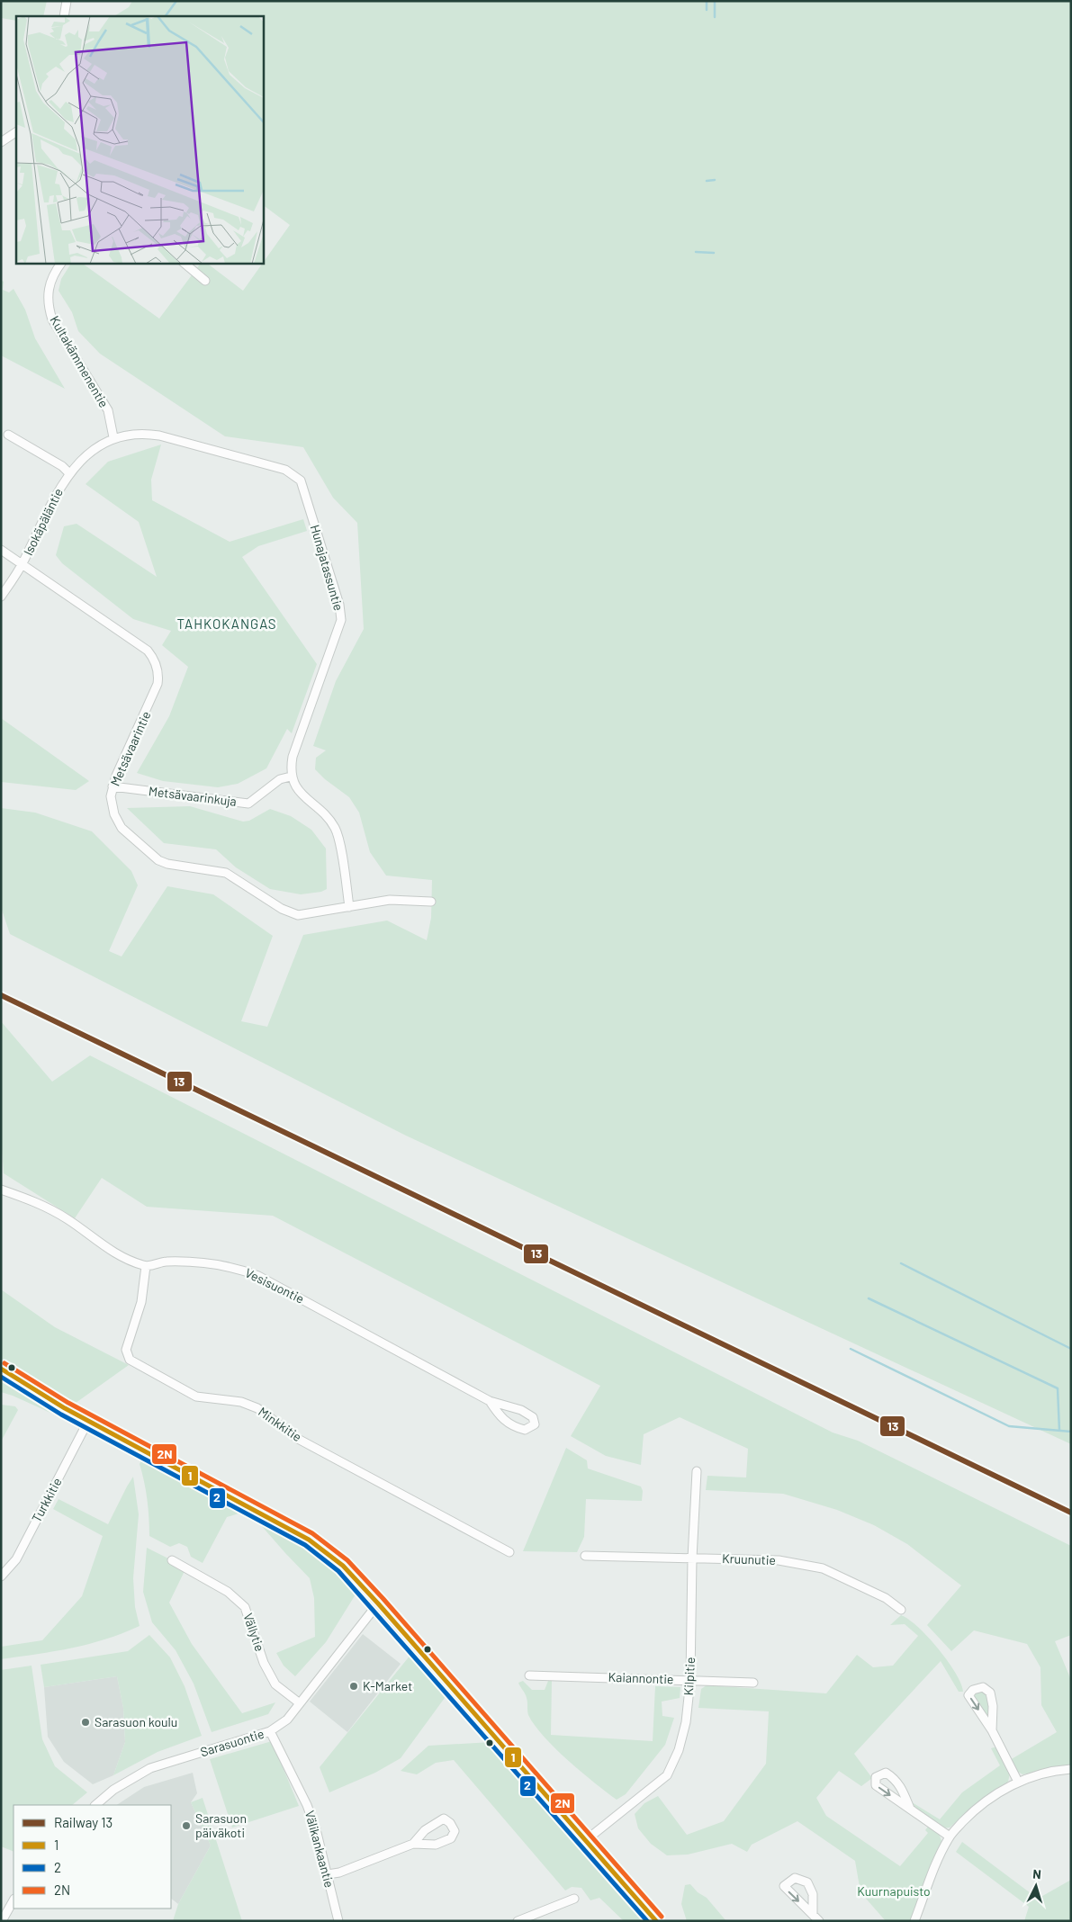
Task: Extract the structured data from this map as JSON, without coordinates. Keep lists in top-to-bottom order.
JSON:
{
  "streets": {
    "street": [
      "Kultakämmenentie",
      "Isokäpäläntie",
      "Hunajatassuntie",
      "Metsävaarintie",
      "Metsävaarinkuja",
      "Vesisuontie",
      "Minkkitie",
      "Turkkitie",
      "Kruunutie",
      "Vällytie",
      "Kilpitie",
      "Kaiannontie",
      "Sarasuontie",
      "Välikankaantie"
    ]
  },
  "crossings": [
    ["Kultakämmenentie", "Isokäpäläntie"],
    ["Kultakämmenentie", "Hunajatassuntie"],
    ["Isokäpäläntie", "Hunajatassuntie"],
    ["Isokäpäläntie", "Metsävaarintie"],
    ["Hunajatassuntie", "Metsävaarinkuja"],
    ["Metsävaarintie", "Metsävaarinkuja"],
    ["Vesisuontie", "Minkkitie"],
    ["Kruunutie", "Kilpitie"],
    ["Vällytie", "Sarasuontie"],
    ["Kilpitie", "Kaiannontie"],
    ["Sarasuontie", "Välikankaantie"]
  ],
  "districts": ["TAHKOKANGAS"],
  "parks": ["Kuurnapuisto"],
  "places": ["K-Market", "Sarasuon koulu", "Sarasuon päiväkoti"],
  "lines": [
    "rail line 13",
    "transit line 2N",
    "transit line 1",
    "transit line 2"
  ],
  "legend": [
    "Railway 13",
    "1",
    "2",
    "2N"
  ],
  "north": "top"
}
